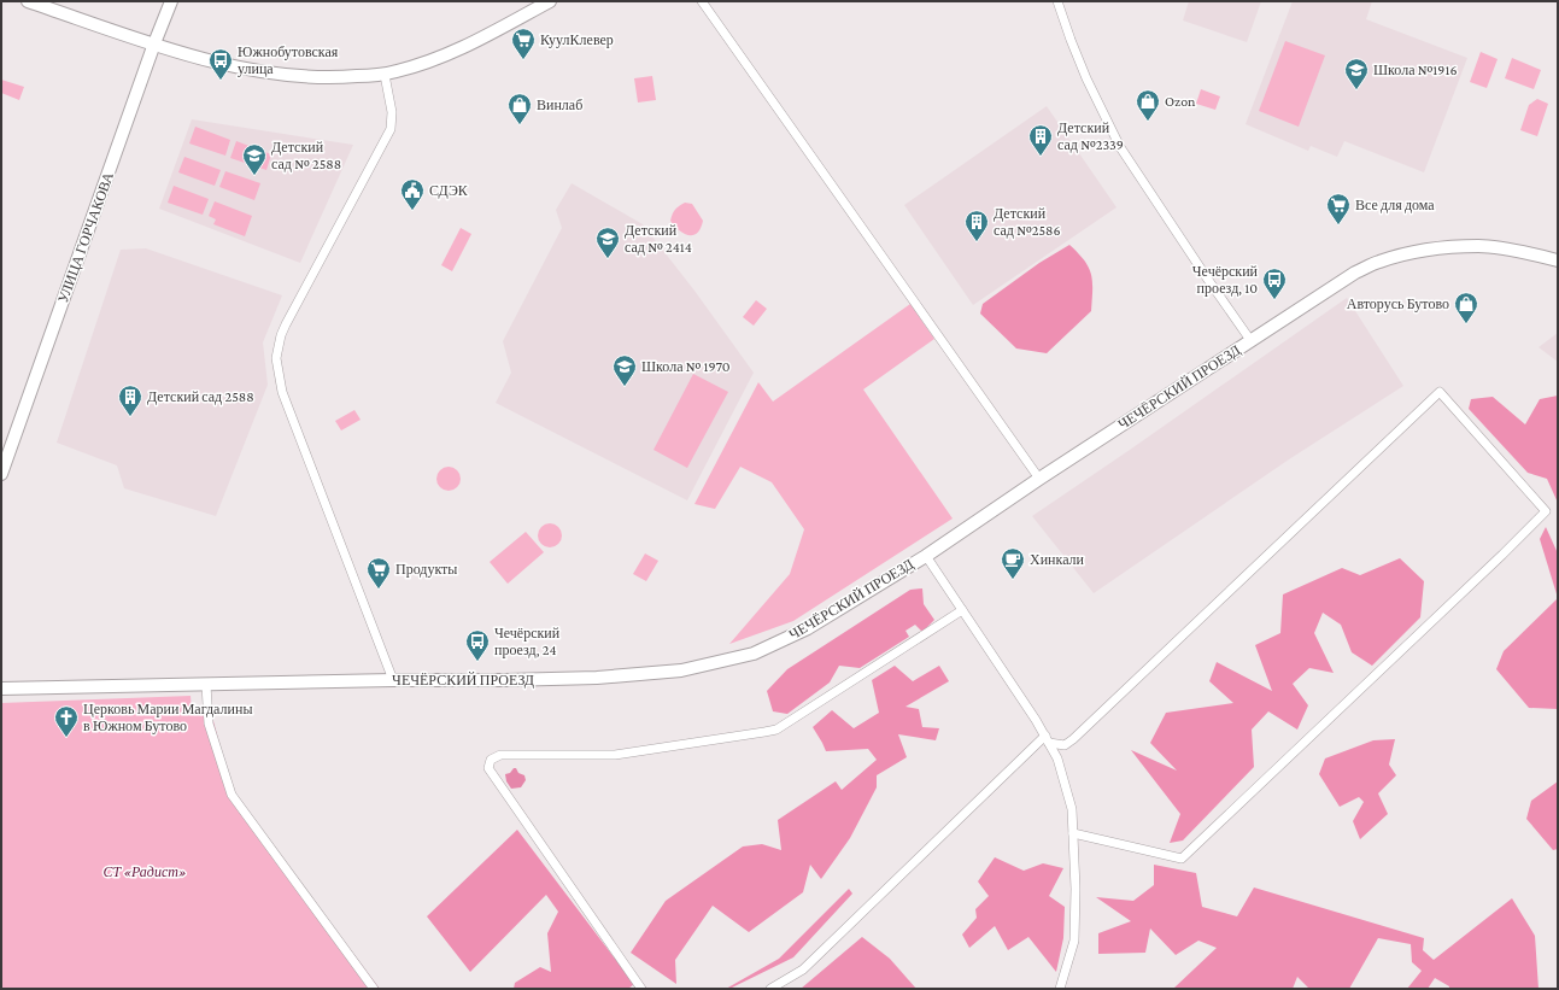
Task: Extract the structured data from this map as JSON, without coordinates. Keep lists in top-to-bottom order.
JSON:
{
  "streets": {
    "main road": ["УЛИЦА ГОРЧАКОВА", "ЧЕЧЁРСКИЙ ПРОЕЗД"]
  },
  "parks": ["СТ «Радист»"],
  "places": {
    "supermarket": ["КуулКлевер", "Все для дома", "Продукты"],
    "bus stop": ["Южнобутовская улица", "Чечёрский проезд, 10", "Чечёрский проезд, 24"],
    "school or university": [
      "Школа №1916",
      "Детский сад № 2588",
      "Детский сад № 2414",
      "Школа № 1970"
    ],
    "shop": ["Ozon", "Винлаб", "Авторусь Бутово"],
    "building": ["Детский сад №2339", "Детский сад №2586", "Детский сад 2588"],
    "public building": ["СДЭК"],
    "cafe": ["Хинкали"],
    "church": ["Церковь Марии Магдалины в Южном Бутово"]
  }
}
